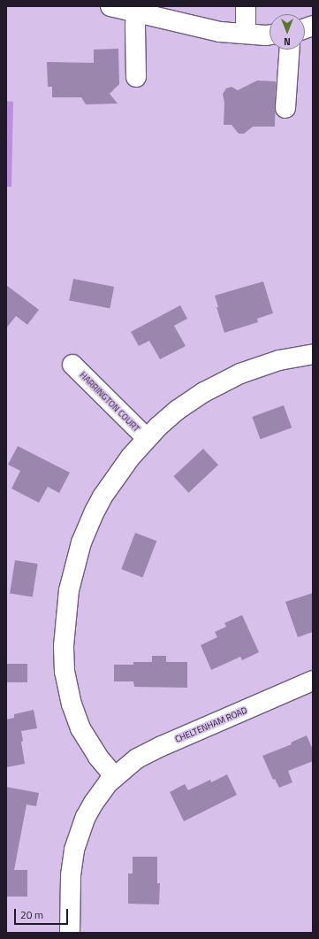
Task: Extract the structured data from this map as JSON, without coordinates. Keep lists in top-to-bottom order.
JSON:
{
  "streets": {
    "street": ["HARRINGTON COURT", "CHELTENHAM ROAD"]
  },
  "scale_bar": "20 m",
  "north": "bottom"
}
